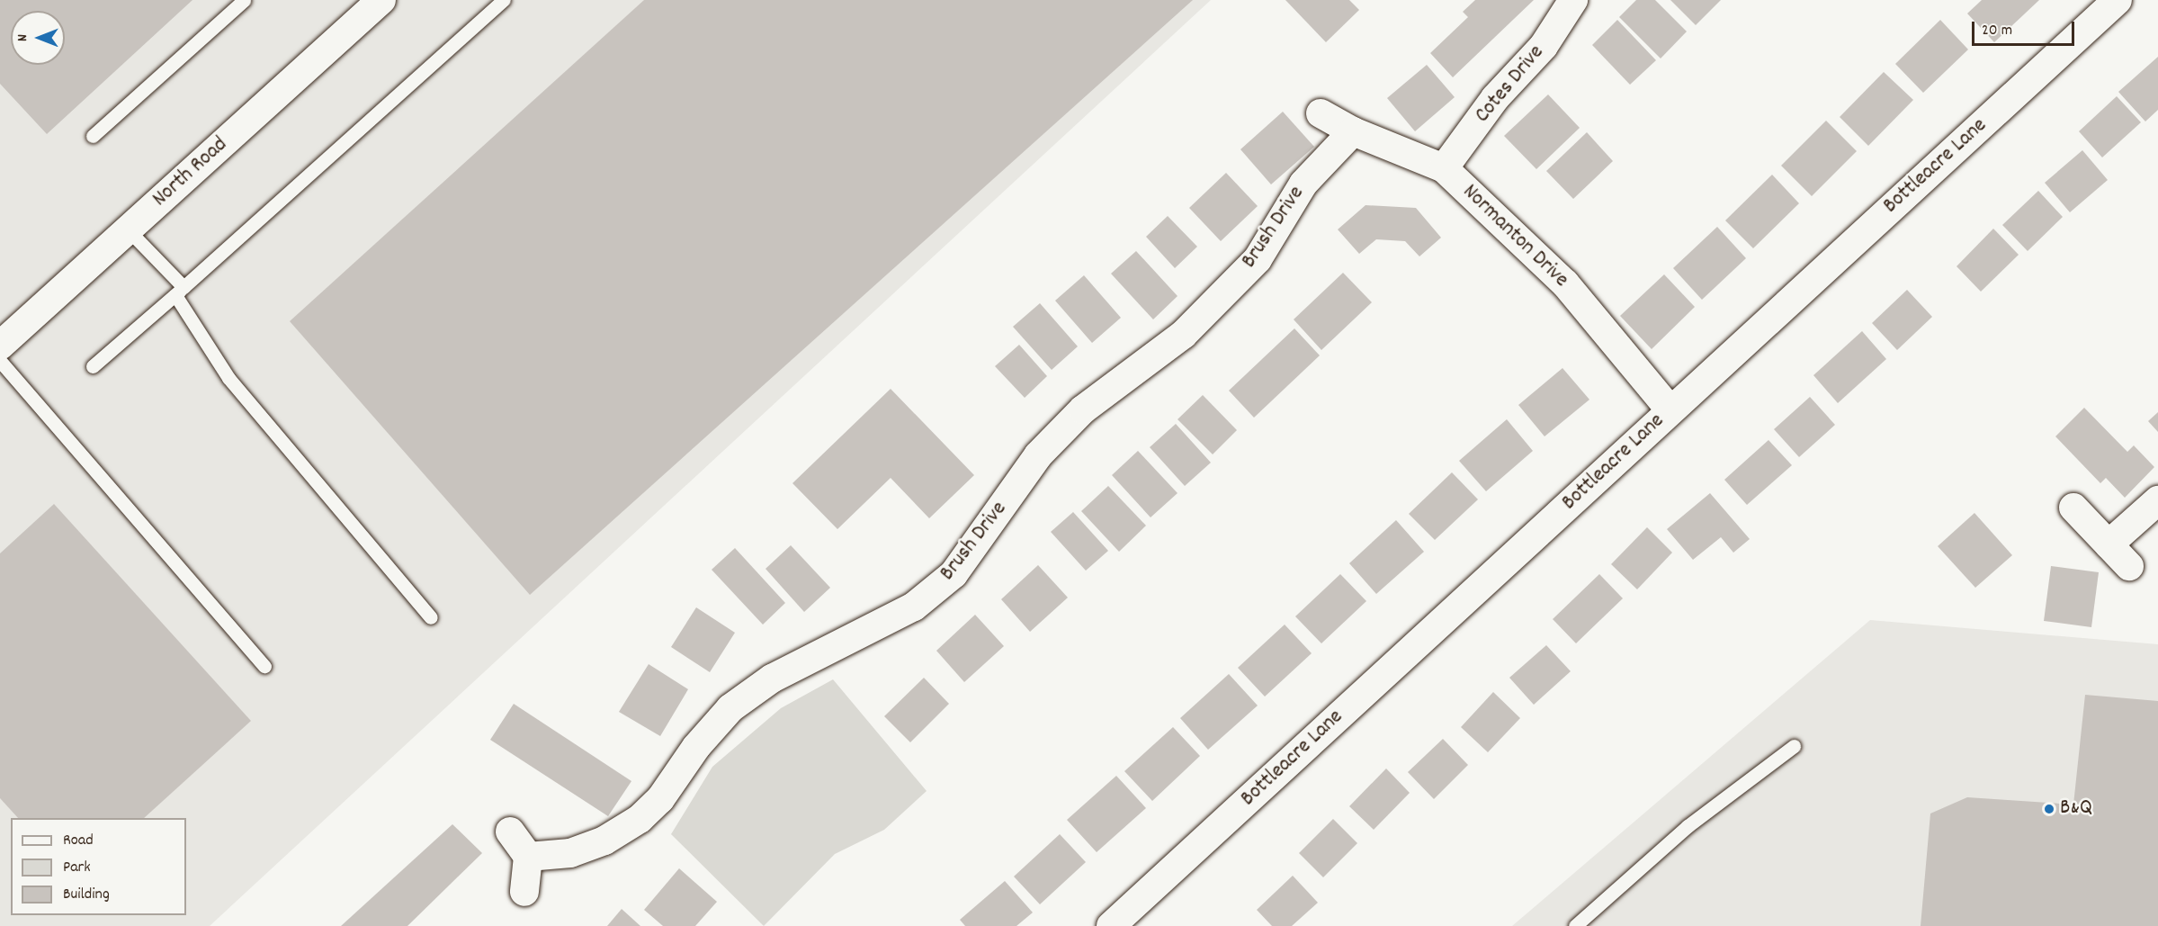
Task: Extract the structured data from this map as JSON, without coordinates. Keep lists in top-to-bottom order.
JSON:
{
  "streets": {
    "street": [
      "Cotes Drive",
      "Bottleacre Lane",
      "North Road",
      "Brush Drive",
      "Normanton Drive"
    ]
  },
  "crossings": [
    ["Cotes Drive", "Normanton Drive"],
    ["Bottleacre Lane", "Normanton Drive"],
    ["Brush Drive", "Normanton Drive"]
  ],
  "places": ["B&Q"],
  "legend": ["Road", "Park", "Building"],
  "scale_bar": "20 m",
  "north": "left"
}
